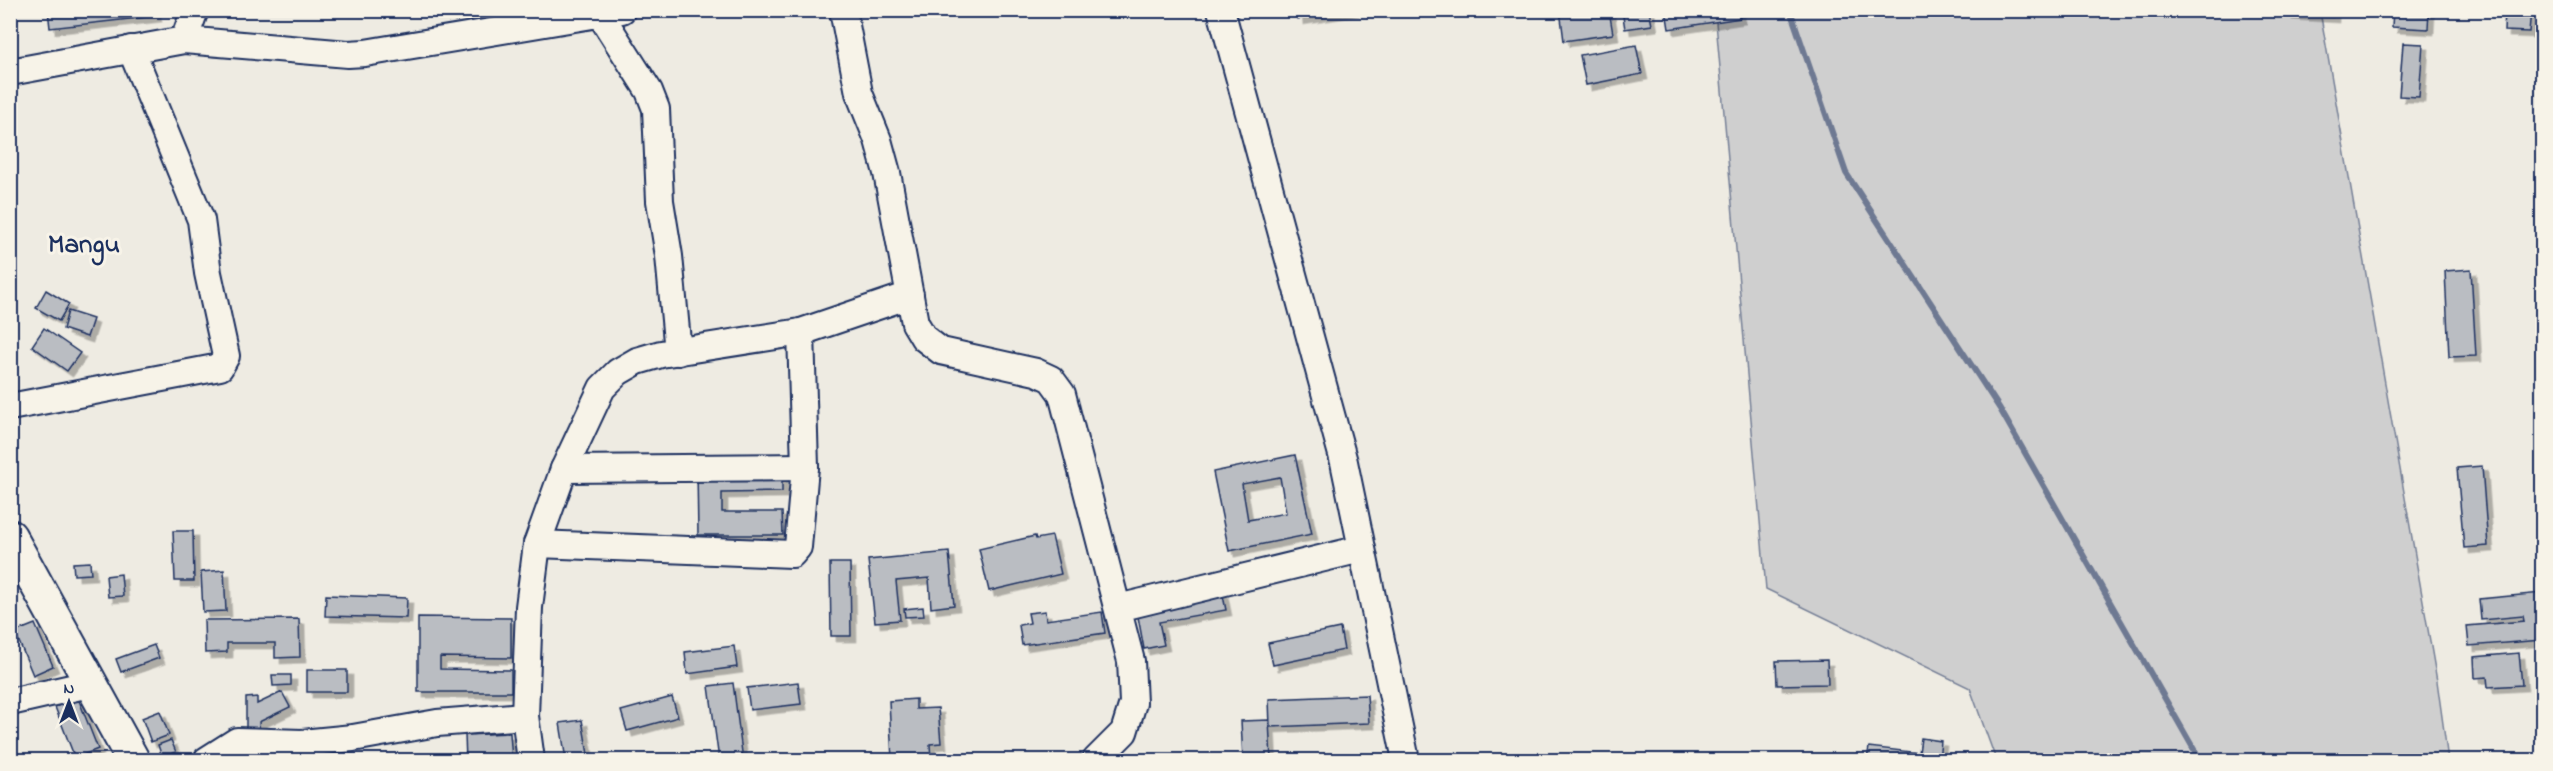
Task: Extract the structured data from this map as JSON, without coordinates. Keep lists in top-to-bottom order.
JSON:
{
  "districts": ["Mangu"],
  "north": "top"
}
